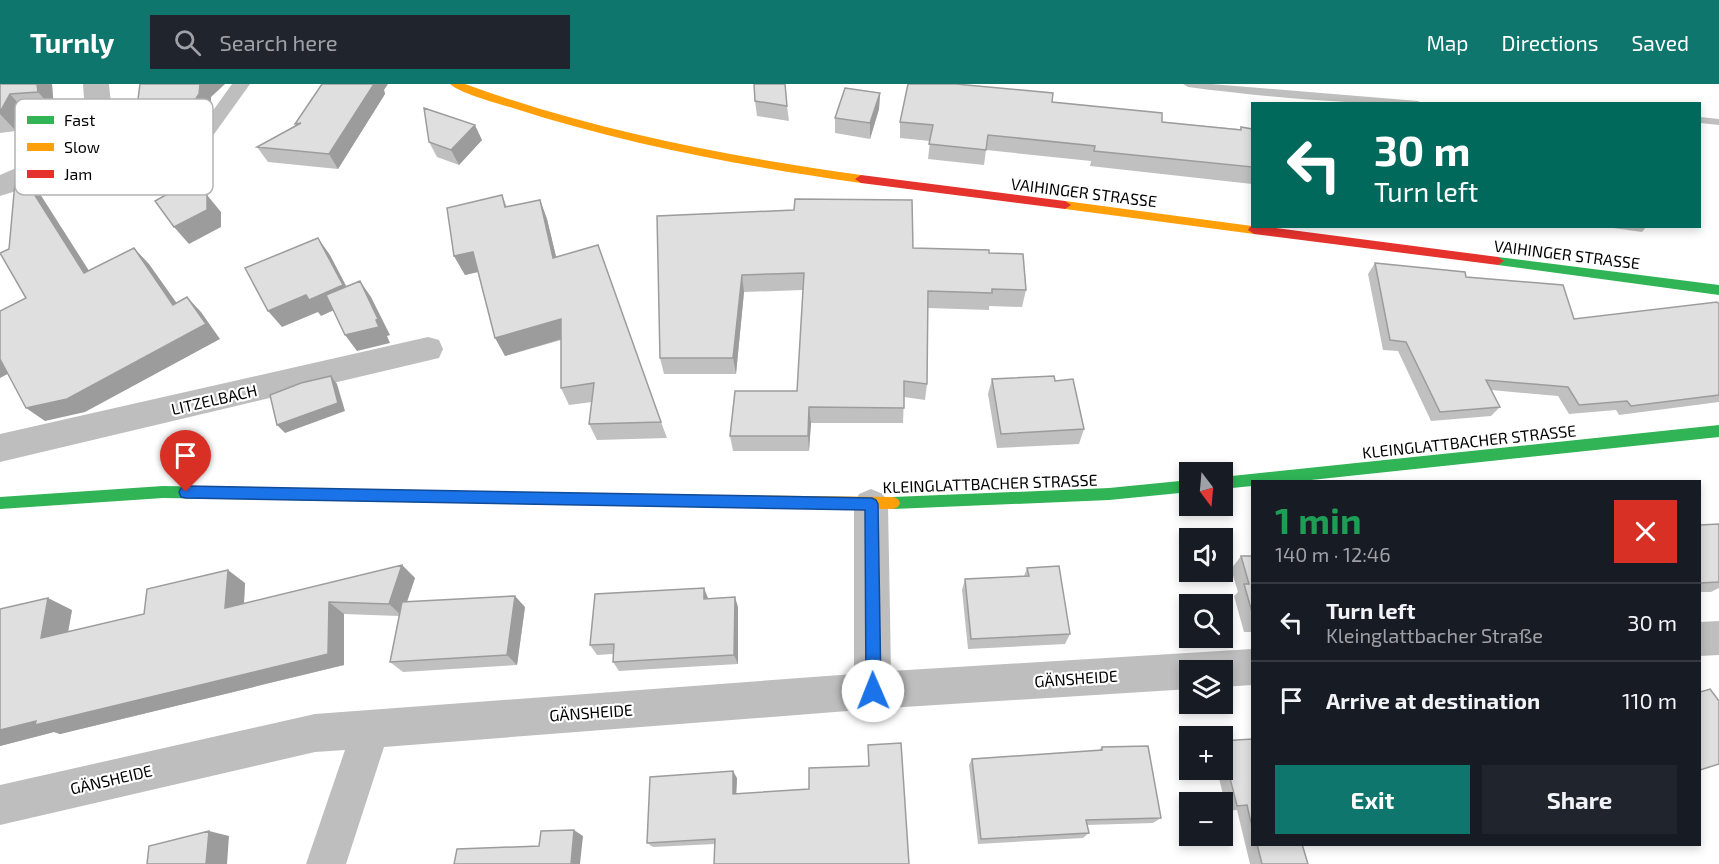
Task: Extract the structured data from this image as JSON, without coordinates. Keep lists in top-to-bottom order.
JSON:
{
  "streets": {
    "street": [
      "VAIHINGER STRASSE",
      "LITZELBACH",
      "KLEINGLATTBACHER STRASSE",
      "GÄNSHEIDE"
    ]
  },
  "legend": ["Fast", "Slow", "Jam"],
  "north": "bottom",
  "page": {
    "header": "Turnly",
    "search": "Search here",
    "nav": ["Map", "Directions", "Saved"],
    "turn": ["30 m", "Turn left"],
    "map_buttons": ["+", "−"],
    "heading": ["1 min", "140 m · 12:46"],
    "list": [
      {
        "name": "Turn left",
        "note": "Kleinglattbacher Straße",
        "value": "30 m"
      },
      {
        "name": "Arrive at destination",
        "value": "110 m"
      }
    ],
    "buttons": ["Exit", "Share"]
  }
}
